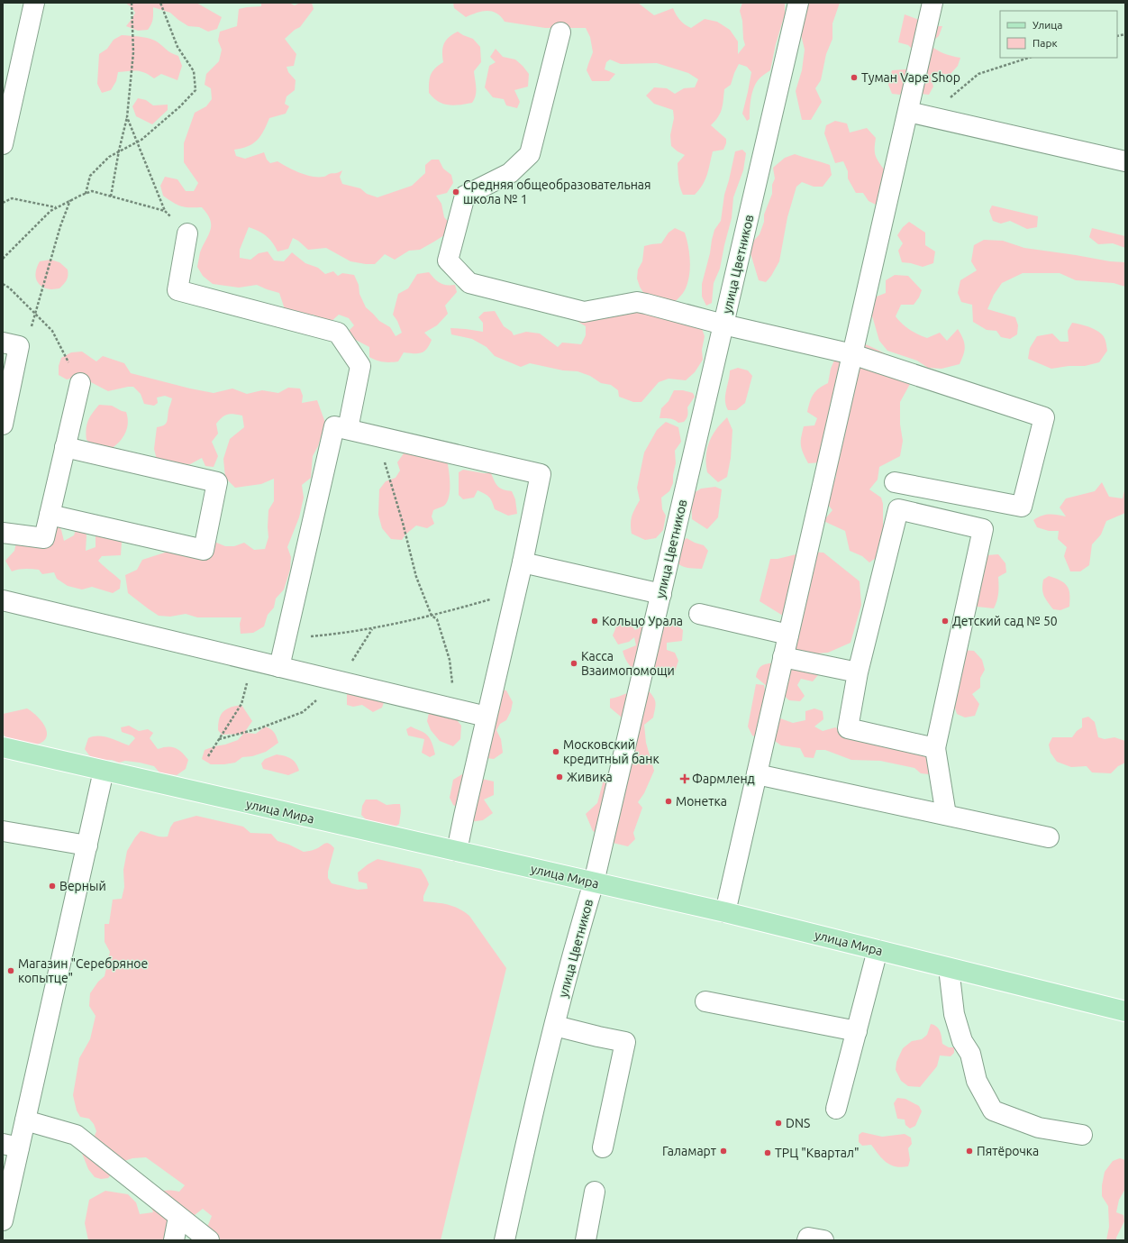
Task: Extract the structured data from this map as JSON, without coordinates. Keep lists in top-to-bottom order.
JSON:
{
  "streets": {
    "main road": ["улица Мира"],
    "street": ["улица Цветников"]
  },
  "crossings": [
    ["улица Цветников", "улица Мира"]
  ],
  "places": {
    "other": [
      "Туман Vape Shop",
      "Средняя общеобразовательная школа № 1",
      "Кольцо Урала",
      "Детский сад № 50",
      "Касса Взаимопомощи",
      "Московский кредитный банк",
      "Живика",
      "Монетка",
      "Верный",
      "Магазин \"Серебряное копытце\"",
      "DNS",
      "Галамарт",
      "Пятёрочка",
      "ТРЦ \"Квартал\""
    ],
    "health": ["Фармленд"]
  },
  "legend": ["Улица", "Парк"]
}
